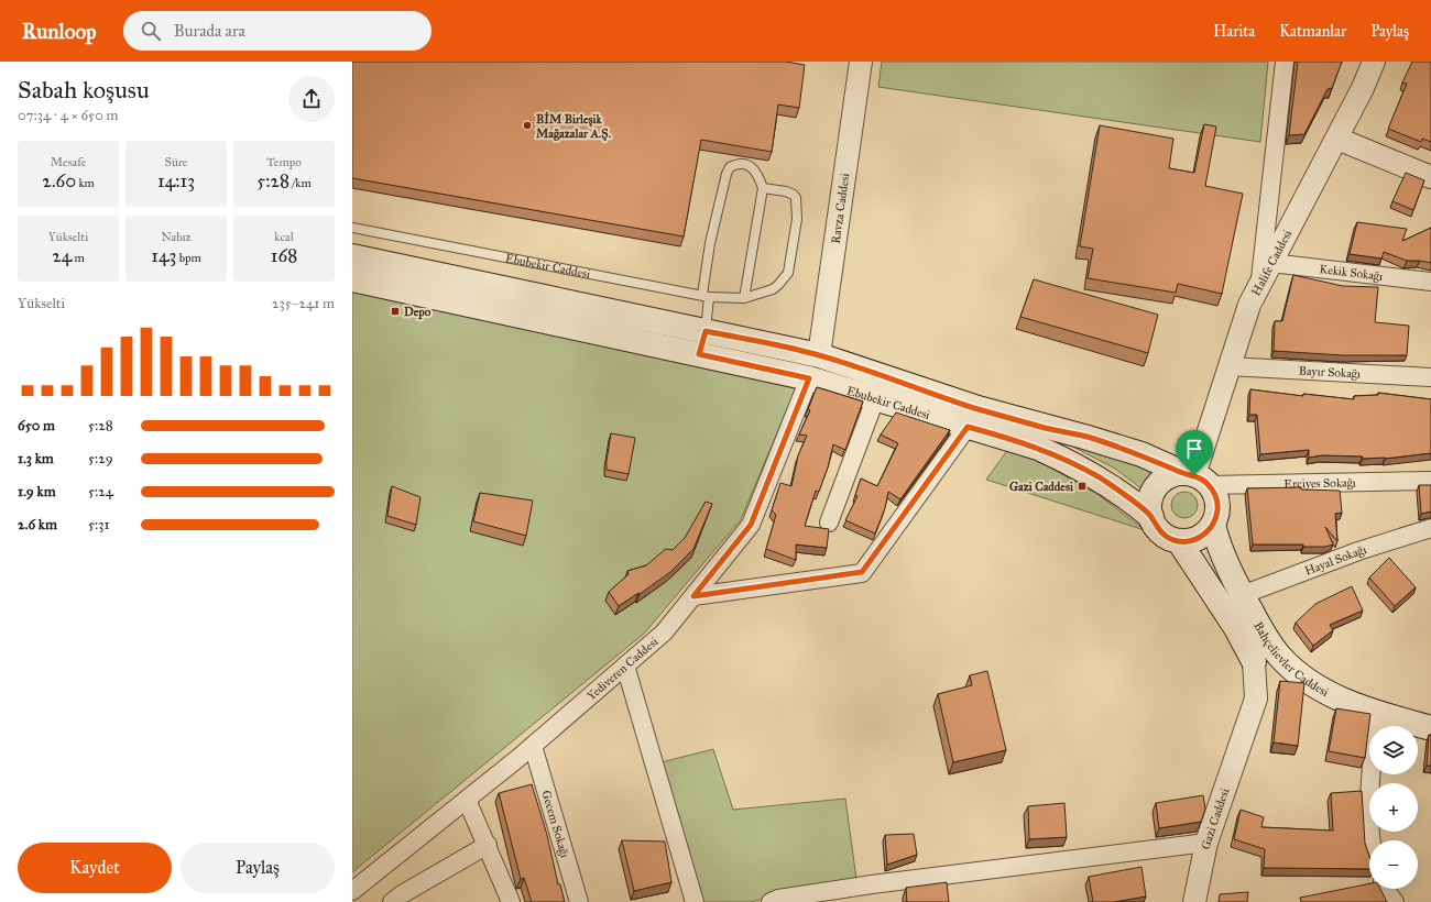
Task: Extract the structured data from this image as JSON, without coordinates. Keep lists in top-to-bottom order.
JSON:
{
  "streets": {
    "main road": ["Ebubekir Caddesi", "Bahçelievler Caddesi"],
    "street": [
      "Ravza Caddesi",
      "Halife Caddesi",
      "Kekik Sokağı",
      "Bayır Sokağı",
      "Erciyes Sokağı",
      "Hayal Sokağı",
      "Yediveren Caddesi",
      "Gazi Caddesi",
      "Gecem Sokağı"
    ]
  },
  "crossings": [
    ["Ravza Caddesi", "Ebubekir Caddesi"],
    ["Halife Caddesi", "Ebubekir Caddesi"],
    ["Halife Caddesi", "Kekik Sokağı"],
    ["Halife Caddesi", "Bayır Sokağı"],
    ["Halife Caddesi", "Erciyes Sokağı"],
    ["Halife Caddesi", "Bahçelievler Caddesi"],
    ["Ebubekir Caddesi", "Erciyes Sokağı"],
    ["Ebubekir Caddesi", "Bahçelievler Caddesi"],
    ["Ebubekir Caddesi", "Yediveren Caddesi"],
    ["Erciyes Sokağı", "Bahçelievler Caddesi"],
    ["Hayal Sokağı", "Bahçelievler Caddesi"],
    ["Bahçelievler Caddesi", "Gazi Caddesi"],
    ["Yediveren Caddesi", "Gecem Sokağı"]
  ],
  "places": {
    "other": ["BİM Birleşik Mağazalar A.Ş."],
    "transit": ["Depo", "Gazi Caddesi"]
  },
  "page": {
    "header": "Runloop",
    "search": "Burada ara",
    "nav": ["Harita", "Katmanlar", "Paylaş"],
    "heading": ["Sabah koşusu", "07:34 · 4 × 650 m"],
    "stats": [
      ["Mesafe", "2.60 km"],
      ["Süre", "14:13"],
      ["Tempo", "5:28 /km"],
      ["Yükselti", "24 m"],
      ["Nabız", "143 bpm"],
      ["kcal", "168"]
    ],
    "chart": ["Yükselti", "235–241 m"],
    "list": [
      {
        "name": "650 m",
        "note": "5:28"
      },
      {
        "name": "1.3 km",
        "note": "5:29"
      },
      {
        "name": "1.9 km",
        "note": "5:24"
      },
      {
        "name": "2.6 km",
        "note": "5:31"
      }
    ],
    "map_buttons": ["+", "−"],
    "buttons": ["Kaydet", "Paylaş"]
  }
}
